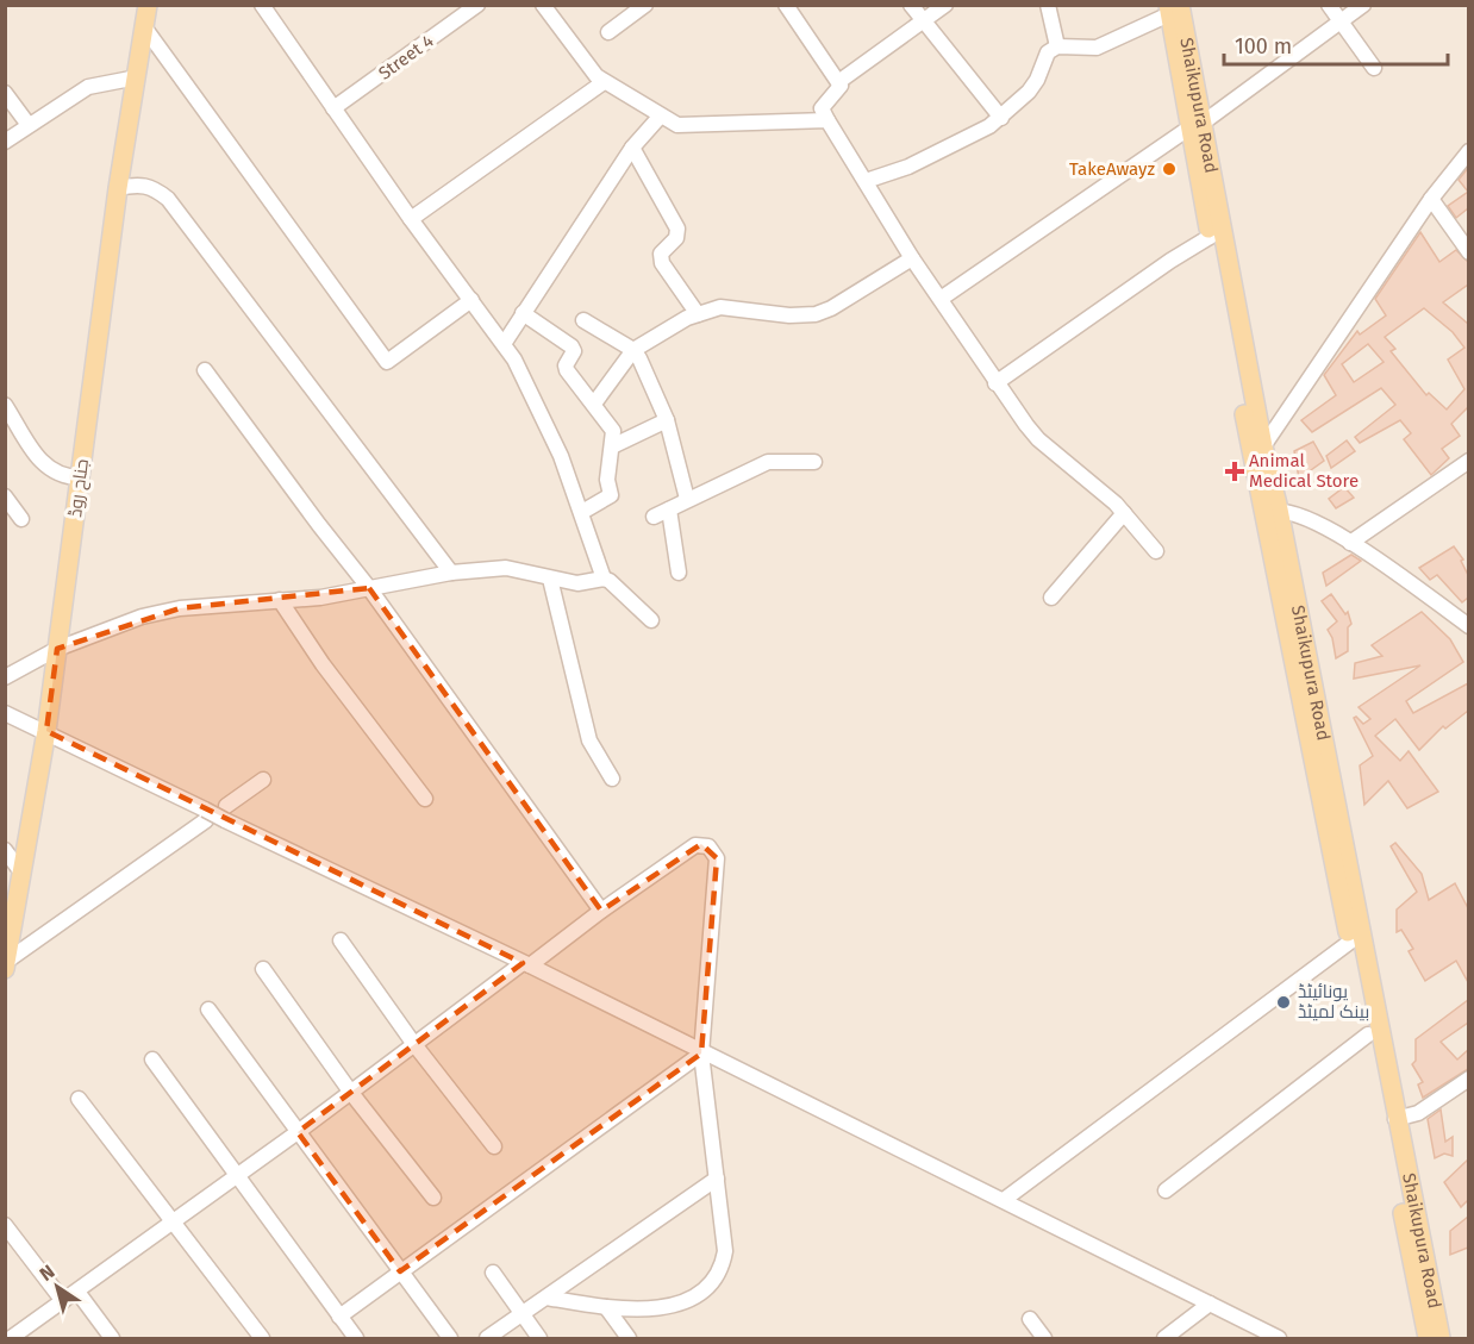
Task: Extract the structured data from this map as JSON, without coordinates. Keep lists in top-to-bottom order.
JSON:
{
  "streets": {
    "main road": ["Shaikupura Road", "جناح روڈ"],
    "street": ["Street 4"]
  },
  "places": {
    "other": ["TakeAwayz", "یونائیٹڈ بینک لمیٹڈ"],
    "health": ["Animal Medical Store"]
  },
  "scale_bar": "100 m",
  "north": "top left"
}
